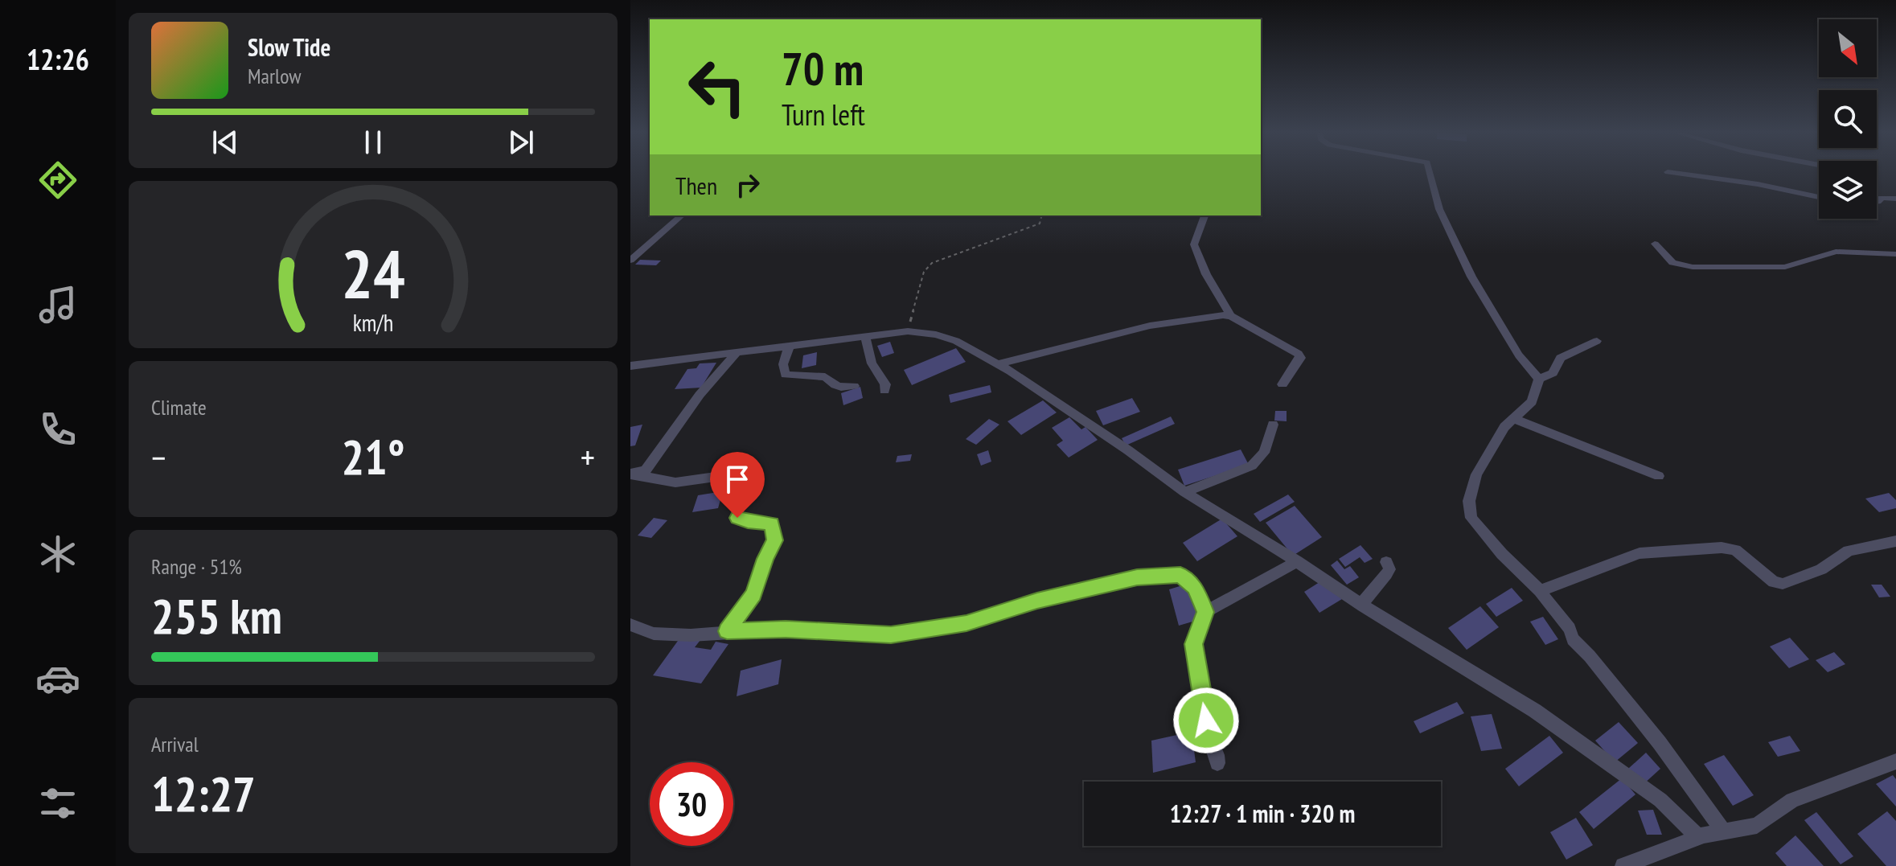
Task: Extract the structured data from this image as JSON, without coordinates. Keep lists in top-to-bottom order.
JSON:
{
  "north": "bottom right",
  "page": {
    "tabs": "12:26",
    "turn": ["70 m", "Turn left"],
    "song": ["Slow Tide", "Marlow"],
    "then": "Then",
    "tile": [
      "Climate",
      ["Range · 51%", "255 km"],
      ["Arrival", "12:27"]
    ],
    "heat": ["−", "21°", "+"],
    "limit": "30",
    "trip": "12:27 · 1 min · 320 m",
    "gauge": ["24", "km/h"]
  }
}
